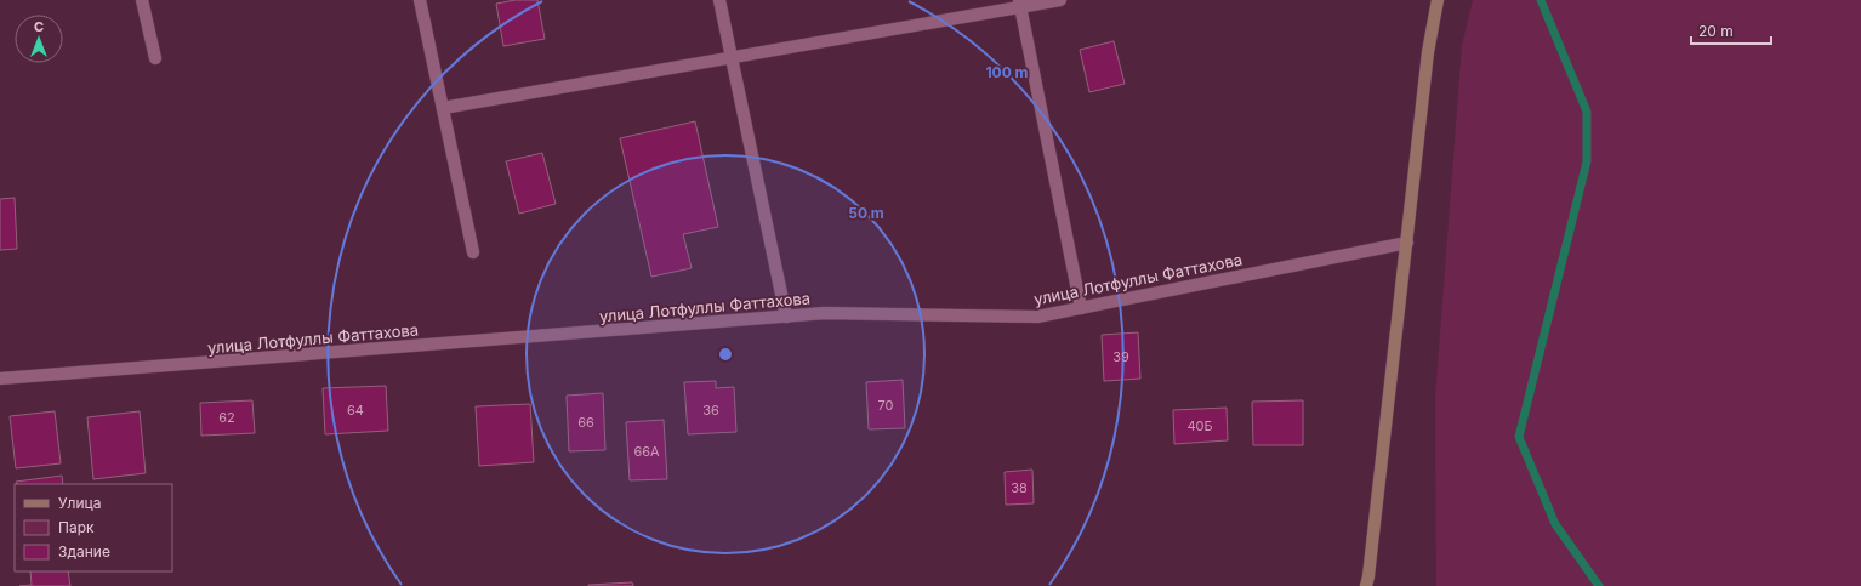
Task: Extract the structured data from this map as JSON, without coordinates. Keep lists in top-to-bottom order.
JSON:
{
  "streets": {
    "street": ["улица Лотфуллы Фаттахова"]
  },
  "house_numbers": [
    "39",
    "70",
    "64",
    "36",
    "62",
    "66",
    "40Б",
    "66А",
    "38"
  ],
  "legend": ["Улица", "Парк", "Здание"],
  "scale_bar": "20 m",
  "north": "top",
  "rings": ["100 m", "50 m"]
}
